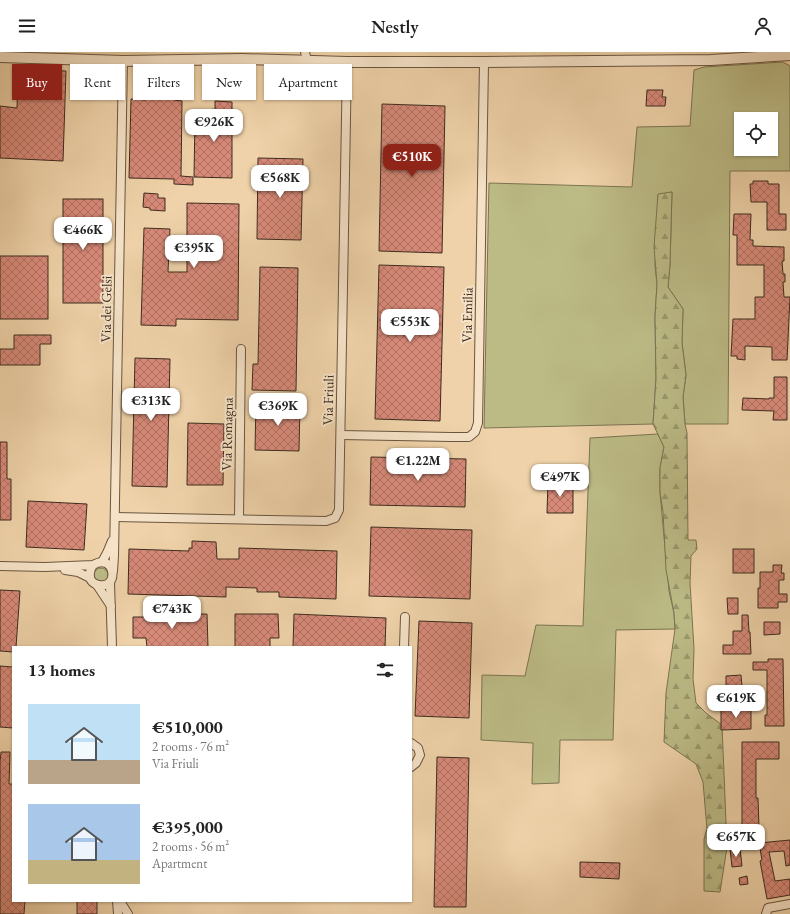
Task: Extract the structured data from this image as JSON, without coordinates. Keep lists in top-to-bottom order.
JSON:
{
  "streets": {
    "street": [
      "Via dei Gelsi",
      "Via Emilia",
      "Via Friuli",
      "Via Romagna"
    ]
  },
  "crossings": [
    ["Via dei Gelsi", "Via Friuli"],
    ["Via Emilia", "Via Friuli"],
    ["Via Friuli", "Via Romagna"]
  ],
  "page": {
    "header": "Nestly",
    "chip": [
      "Buy",
      "Rent",
      "Filters",
      "New",
      "Apartment"
    ],
    "price": [
      "€926K",
      "€510K",
      "€568K",
      "€466K",
      "€395K",
      "€553K",
      "€313K",
      "€369K",
      "€1.22M",
      "€497K",
      "€743K",
      "€619K",
      "€657K"
    ],
    "heading": "13 homes",
    "list": [
      {
        "name": "€510,000",
        "note": "2 rooms · 76 m² · Via Friuli"
      },
      {
        "name": "€395,000",
        "note": "2 rooms · 56 m² · Apartment"
      }
    ]
  }
}
